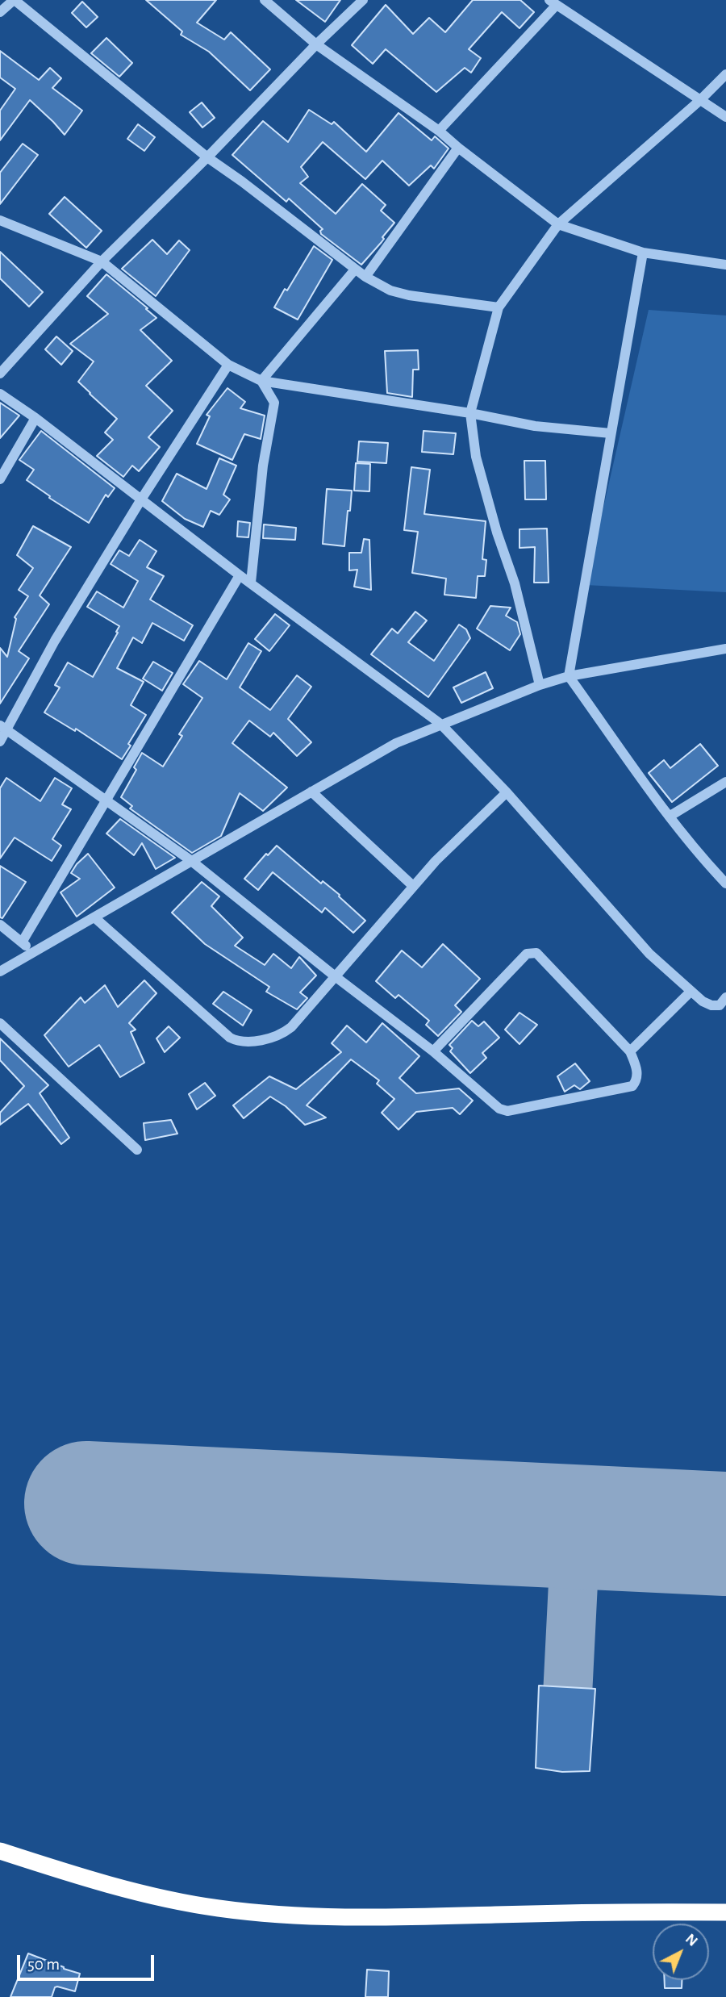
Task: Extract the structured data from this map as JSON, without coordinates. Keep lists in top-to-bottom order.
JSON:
{
  "scale_bar": "50 m",
  "north": "top right"
}
